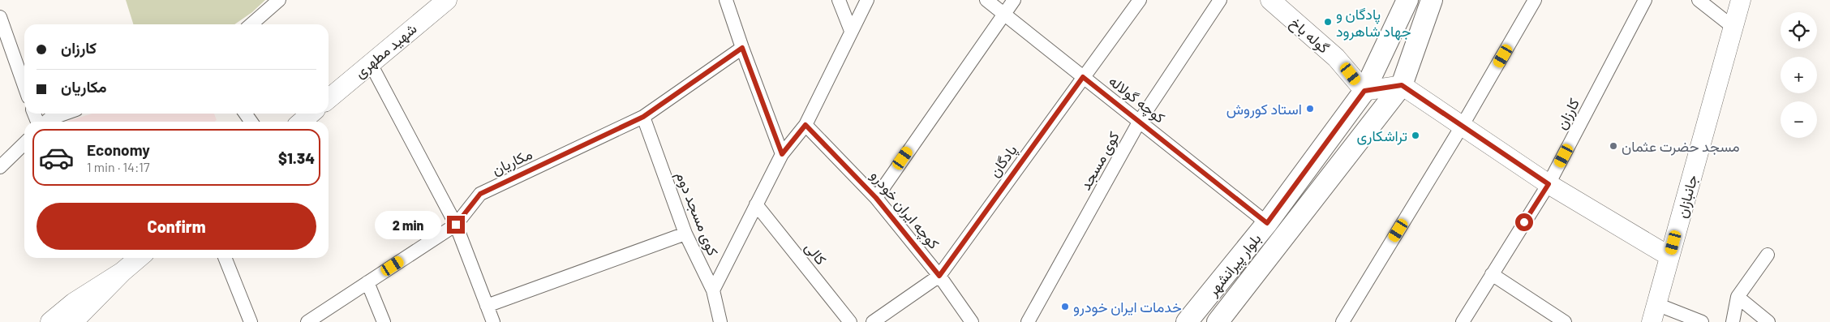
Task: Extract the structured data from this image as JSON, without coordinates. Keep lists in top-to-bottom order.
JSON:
{
  "streets": {
    "main road": ["بلوار پیرانشهر"],
    "street": [
      "گوله باخ",
      "شهید مطهری",
      "کوچه گولاله",
      "کارزان",
      "پادگان",
      "کوی مسجد",
      "مکاریان",
      "جانبازان",
      "کوچه ایران خودرو",
      "کوی مسجد دوم",
      "کالی"
    ]
  },
  "crossings": [
    ["گوله باخ", "بلوار پیرانشهر"],
    ["کوچه گولاله", "پادگان"],
    ["کوچه گولاله", "کوی مسجد"],
    ["کوچه گولاله", "بلوار پیرانشهر"],
    ["پادگان", "کوچه ایران خودرو"],
    ["مکاریان", "کوی مسجد دوم"]
  ],
  "places": [
    "پادگان و جهاد شاهرود",
    "استاد کوروش",
    "تراشکاری",
    "مسجد حضرت عثمان",
    "خدمات ایران خودرو"
  ],
  "page": {
    "map_buttons": ["+", "−"],
    "banner": ["کارزان", "مکاریان"],
    "list": [
      {
        "name": "Economy",
        "note": "1 min · 14:17",
        "value": "$1.34"
      }
    ],
    "buttons": "Confirm",
    "bubble": "2 min"
  }
}
